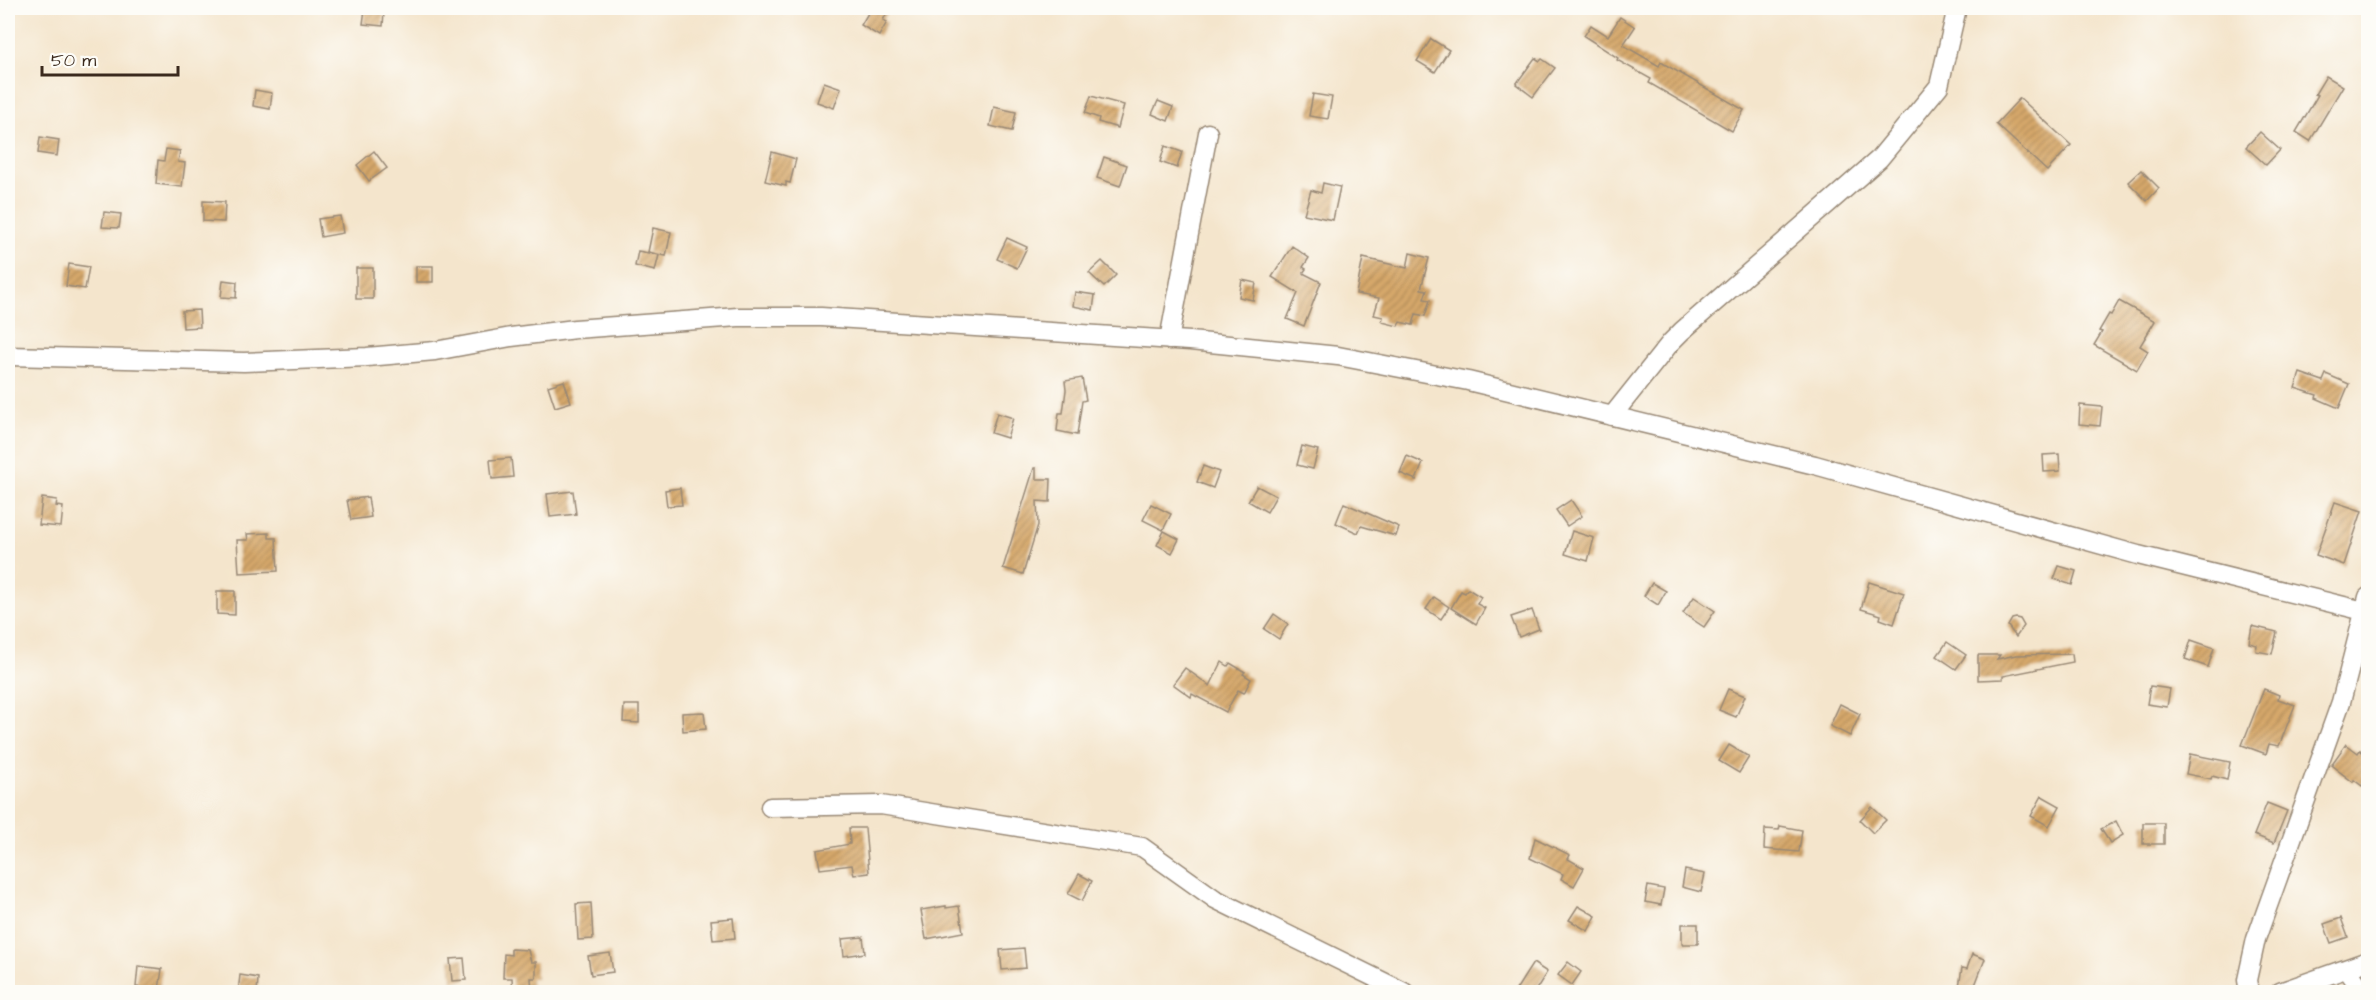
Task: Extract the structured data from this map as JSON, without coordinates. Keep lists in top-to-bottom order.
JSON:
{
  "scale_bar": "50 m"
}
